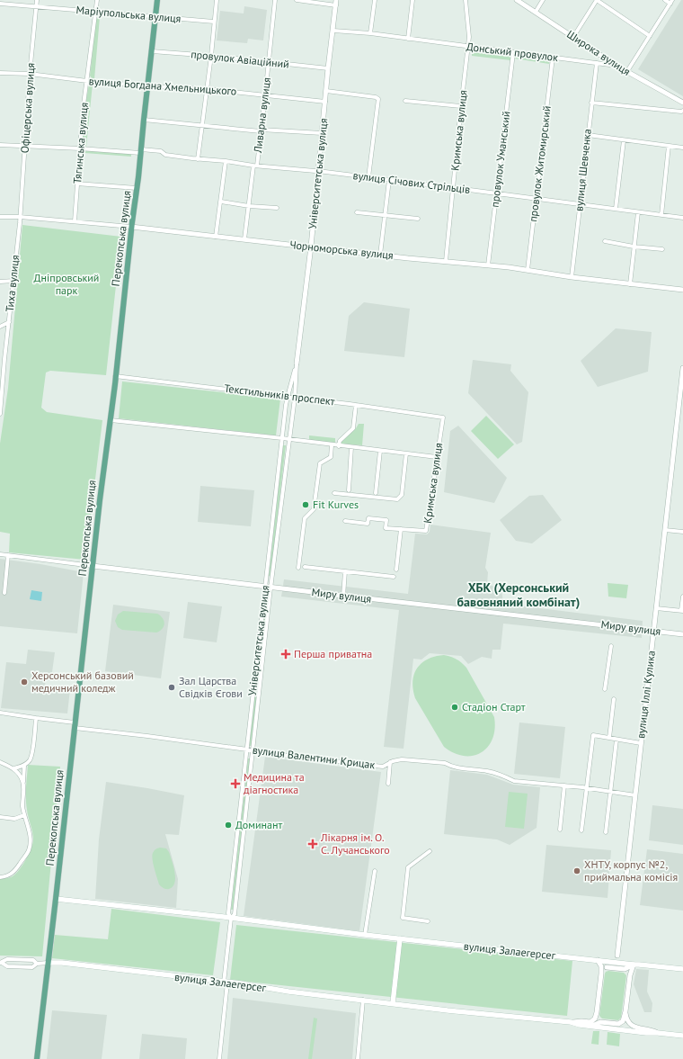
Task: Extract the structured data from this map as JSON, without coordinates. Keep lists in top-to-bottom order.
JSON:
{
  "streets": {
    "main road": ["Перекопська вулиця", "вулиця Залаегерсег"],
    "street": [
      "Маріупольська вулиця",
      "Донський провулок",
      "Широка вулиця",
      "провулок Авіаційний",
      "вулиця Богдана Хмельницького",
      "Офіцерська вулиця",
      "Ливарна вулиця",
      "Кримська вулиця",
      "Тягинська вулиця",
      "провулок Уманський",
      "провулок Житомирський",
      "вулиця Шевченка",
      "Університетська вулиця",
      "вулиця Січових Стрільців",
      "Чорноморська вулиця",
      "Тиха вулиця",
      "Текстильників проспект",
      "Миру вулиця",
      "вулиця Іллі Кулика",
      "вулиця Валентини Крицак"
    ]
  },
  "crossings": [
    ["Маріупольська вулиця", "Офіцерська вулиця"],
    ["Маріупольська вулиця", "Тягинська вулиця"],
    ["Маріупольська вулиця", "Перекопська вулиця"],
    ["Донський провулок", "Широка вулиця"],
    ["Донський провулок", "Кримська вулиця"],
    ["Донський провулок", "провулок Уманський"],
    ["Донський провулок", "провулок Житомирський"],
    ["Донський провулок", "вулиця Шевченка"],
    ["Донський провулок", "Університетська вулиця"],
    ["провулок Авіаційний", "Ливарна вулиця"],
    ["провулок Авіаційний", "Університетська вулиця"],
    ["провулок Авіаційний", "Перекопська вулиця"],
    ["вулиця Богдана Хмельницького", "Офіцерська вулиця"],
    ["вулиця Богдана Хмельницького", "Ливарна вулиця"],
    ["вулиця Богдана Хмельницького", "Тягинська вулиця"],
    ["вулиця Богдана Хмельницького", "Університетська вулиця"],
    ["вулиця Богдана Хмельницького", "Перекопська вулиця"],
    ["Офіцерська вулиця", "вулиця Січових Стрільців"],
    ["Офіцерська вулиця", "Чорноморська вулиця"],
    ["Офіцерська вулиця", "Тиха вулиця"],
    ["Ливарна вулиця", "вулиця Січових Стрільців"],
    ["Ливарна вулиця", "Чорноморська вулиця"],
    ["Кримська вулиця", "вулиця Січових Стрільців"],
    ["Кримська вулиця", "Чорноморська вулиця"],
    ["Кримська вулиця", "Текстильників проспект"],
    ["Тягинська вулиця", "вулиця Січових Стрільців"],
    ["Тягинська вулиця", "Чорноморська вулиця"],
    ["провулок Уманський", "вулиця Січових Стрільців"],
    ["провулок Уманський", "Чорноморська вулиця"],
    ["провулок Житомирський", "вулиця Січових Стрільців"],
    ["провулок Житомирський", "Чорноморська вулиця"],
    ["вулиця Шевченка", "вулиця Січових Стрільців"],
    ["вулиця Шевченка", "Чорноморська вулиця"],
    ["Університетська вулиця", "вулиця Січових Стрільців"],
    ["Університетська вулиця", "Чорноморська вулиця"],
    ["Університетська вулиця", "Текстильників проспект"],
    ["Університетська вулиця", "Миру вулиця"],
    ["Університетська вулиця", "вулиця Валентини Крицак"],
    ["Університетська вулиця", "вулиця Залаегерсег"],
    ["вулиця Січових Стрільців", "Перекопська вулиця"],
    ["Перекопська вулиця", "Чорноморська вулиця"],
    ["Перекопська вулиця", "Текстильників проспект"],
    ["Перекопська вулиця", "Миру вулиця"],
    ["Перекопська вулиця", "вулиця Валентини Крицак"],
    ["Перекопська вулиця", "вулиця Залаегерсег"],
    ["Чорноморська вулиця", "Тиха вулиця"],
    ["Миру вулиця", "вулиця Іллі Кулика"],
    ["вулиця Іллі Кулика", "вулиця Валентини Крицак"]
  ],
  "districts": ["ХБК (Херсонський бавовняний комбінат)"],
  "parks": ["Дніпровський парк"],
  "places": {
    "other": [
      "Fit Kurves",
      "Херсонський базовий медичний коледж",
      "Зал Царства Свідків Єгови",
      "Стадіон Старт",
      "Доминант",
      "ХНТУ, корпус №2, приймальна комісія"
    ],
    "health": ["Перша приватна", "Медицина та діагностика", "Лікарня ім. О. С. Лучанського"]
  }
}
